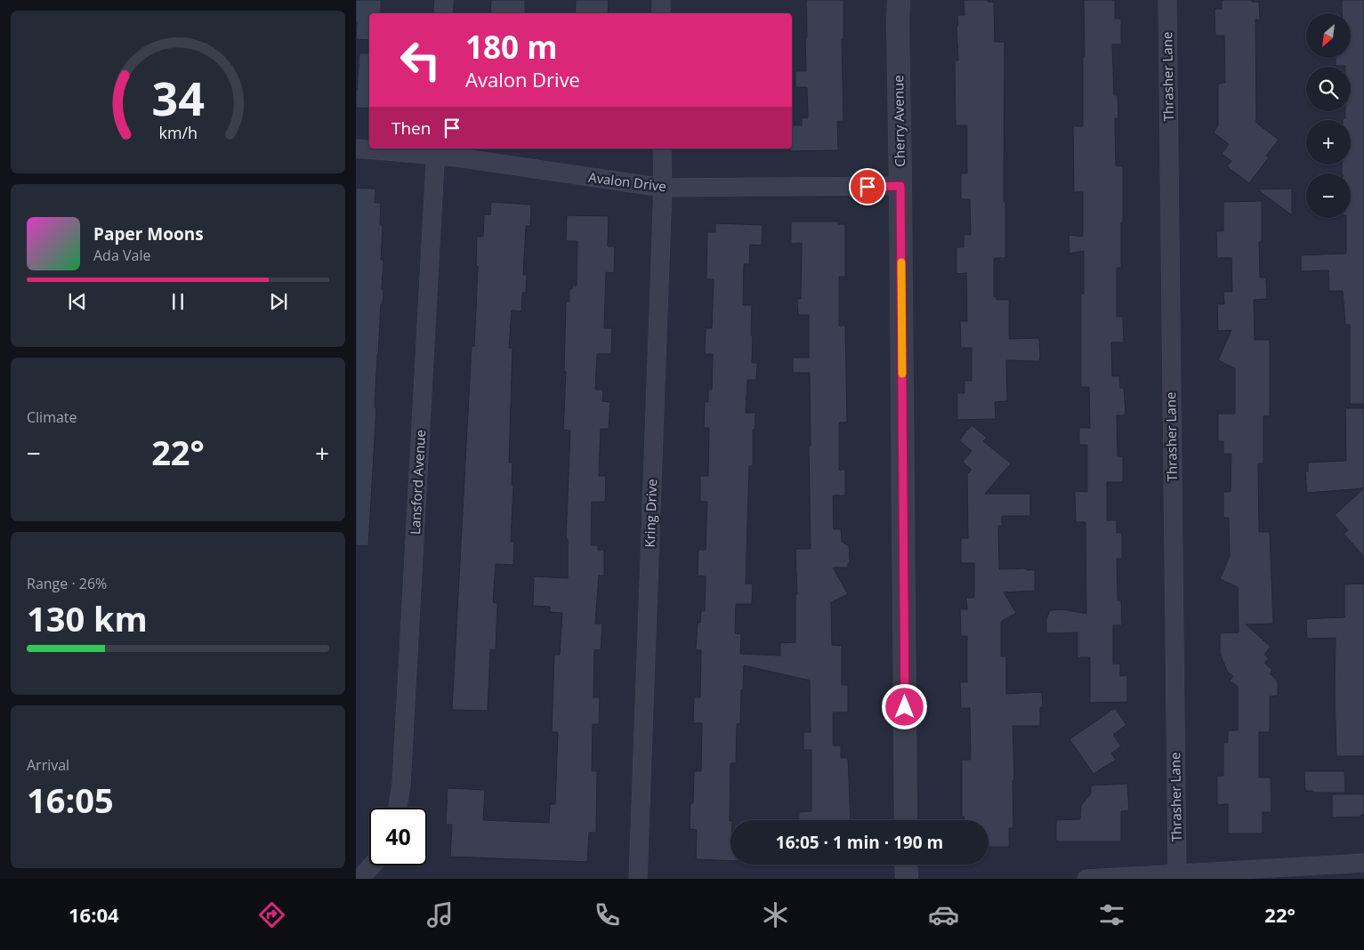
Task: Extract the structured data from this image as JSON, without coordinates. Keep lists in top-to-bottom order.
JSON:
{
  "streets": {
    "street": [
      "Thrasher Lane",
      "Cherry Avenue",
      "Avalon Drive",
      "Lansford Avenue",
      "Kring Drive"
    ]
  },
  "crossings": [
    ["Cherry Avenue", "Avalon Drive"],
    ["Avalon Drive", "Lansford Avenue"],
    ["Avalon Drive", "Kring Drive"]
  ],
  "north": "bottom left",
  "page": {
    "map_buttons": ["+", "−"],
    "turn": ["180 m", "Avalon Drive"],
    "then": "Then",
    "song": ["Paper Moons", "Ada Vale"],
    "tile": [
      "Climate",
      ["Range · 26%", "130 km"],
      ["Arrival", "16:05"]
    ],
    "heat": ["−", "22°", "+"],
    "limit": "40",
    "trip": "16:05 · 1 min · 190 m",
    "tabs": ["16:04", "22°"],
    "gauge": ["34", "km/h"]
  }
}
